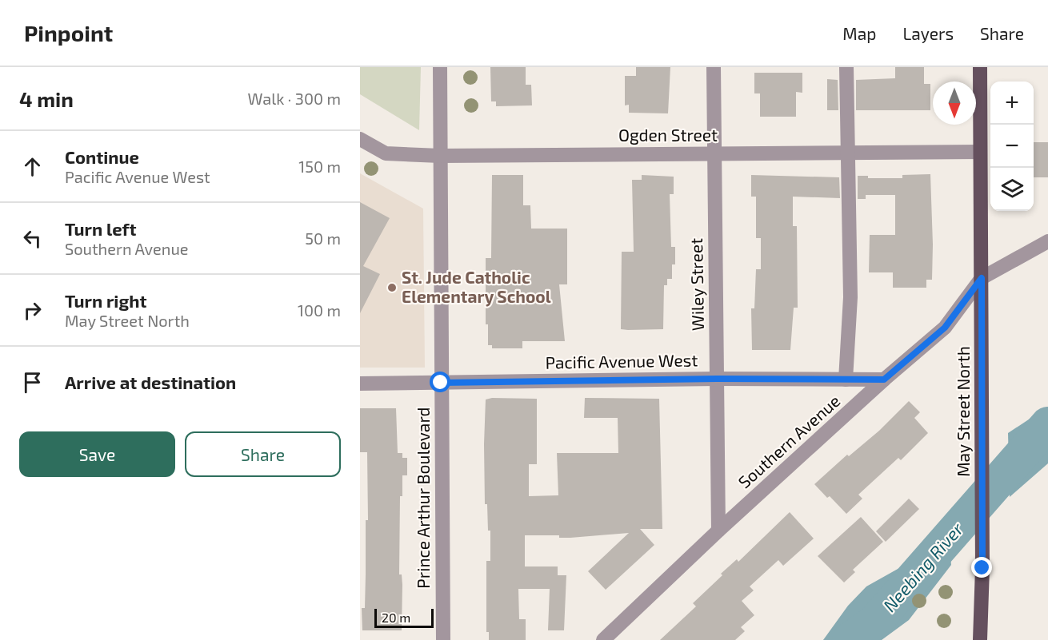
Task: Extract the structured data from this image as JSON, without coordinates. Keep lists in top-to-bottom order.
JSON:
{
  "streets": {
    "main road": ["May Street North"],
    "street": [
      "Ogden Street",
      "Wiley Street",
      "Pacific Avenue West",
      "Southern Avenue",
      "Prince Arthur Boulevard"
    ]
  },
  "crossings": [
    ["Ogden Street", "Wiley Street"],
    ["Ogden Street", "May Street North"],
    ["Ogden Street", "Prince Arthur Boulevard"],
    ["Wiley Street", "Pacific Avenue West"],
    ["Wiley Street", "Southern Avenue"],
    ["Pacific Avenue West", "Southern Avenue"],
    ["Pacific Avenue West", "Prince Arthur Boulevard"],
    ["May Street North", "Southern Avenue"]
  ],
  "water": ["Neebing River"],
  "places": ["St. Jude Catholic Elementary School"],
  "scale_bar": "20 m",
  "north": "bottom",
  "page": {
    "header": "Pinpoint",
    "nav": ["Map", "Layers", "Share"],
    "heading": ["4 min", "Walk · 300 m"],
    "map_buttons": ["+", "−"],
    "list": [
      ["Continue", "Pacific Avenue West", "150 m"],
      ["Turn left", "Southern Avenue", "50 m"],
      ["Turn right", "May Street North", "100 m"],
      "Arrive at destination"
    ],
    "buttons": ["Save", "Share"],
    "scale": "20 m"
  }
}
